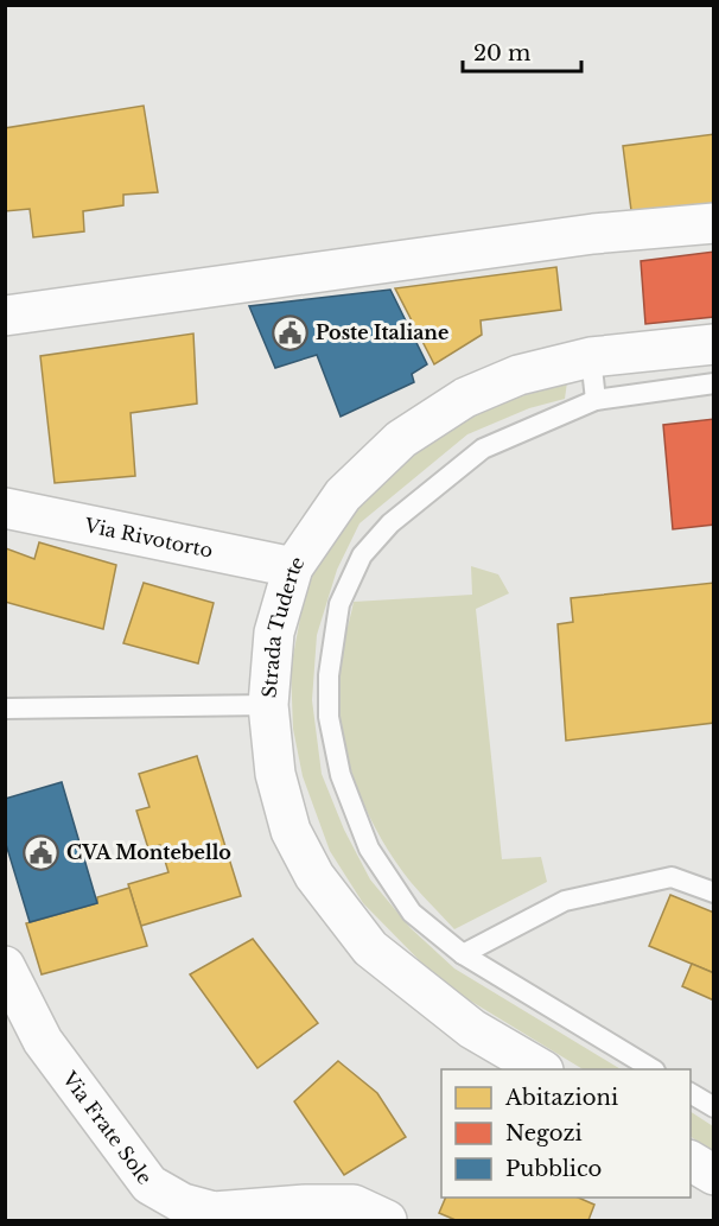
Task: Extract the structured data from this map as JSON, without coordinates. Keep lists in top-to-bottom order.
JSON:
{
  "streets": {
    "street": ["Via Rivotorto", "Strada Tuderte", "Via Frate Sole"]
  },
  "crossings": [
    ["Via Rivotorto", "Strada Tuderte"]
  ],
  "places": {
    "public building": ["Poste Italiane", "CVA Montebello"]
  },
  "legend": ["Abitazioni", "Negozi", "Pubblico"],
  "scale_bar": "20 m"
}
